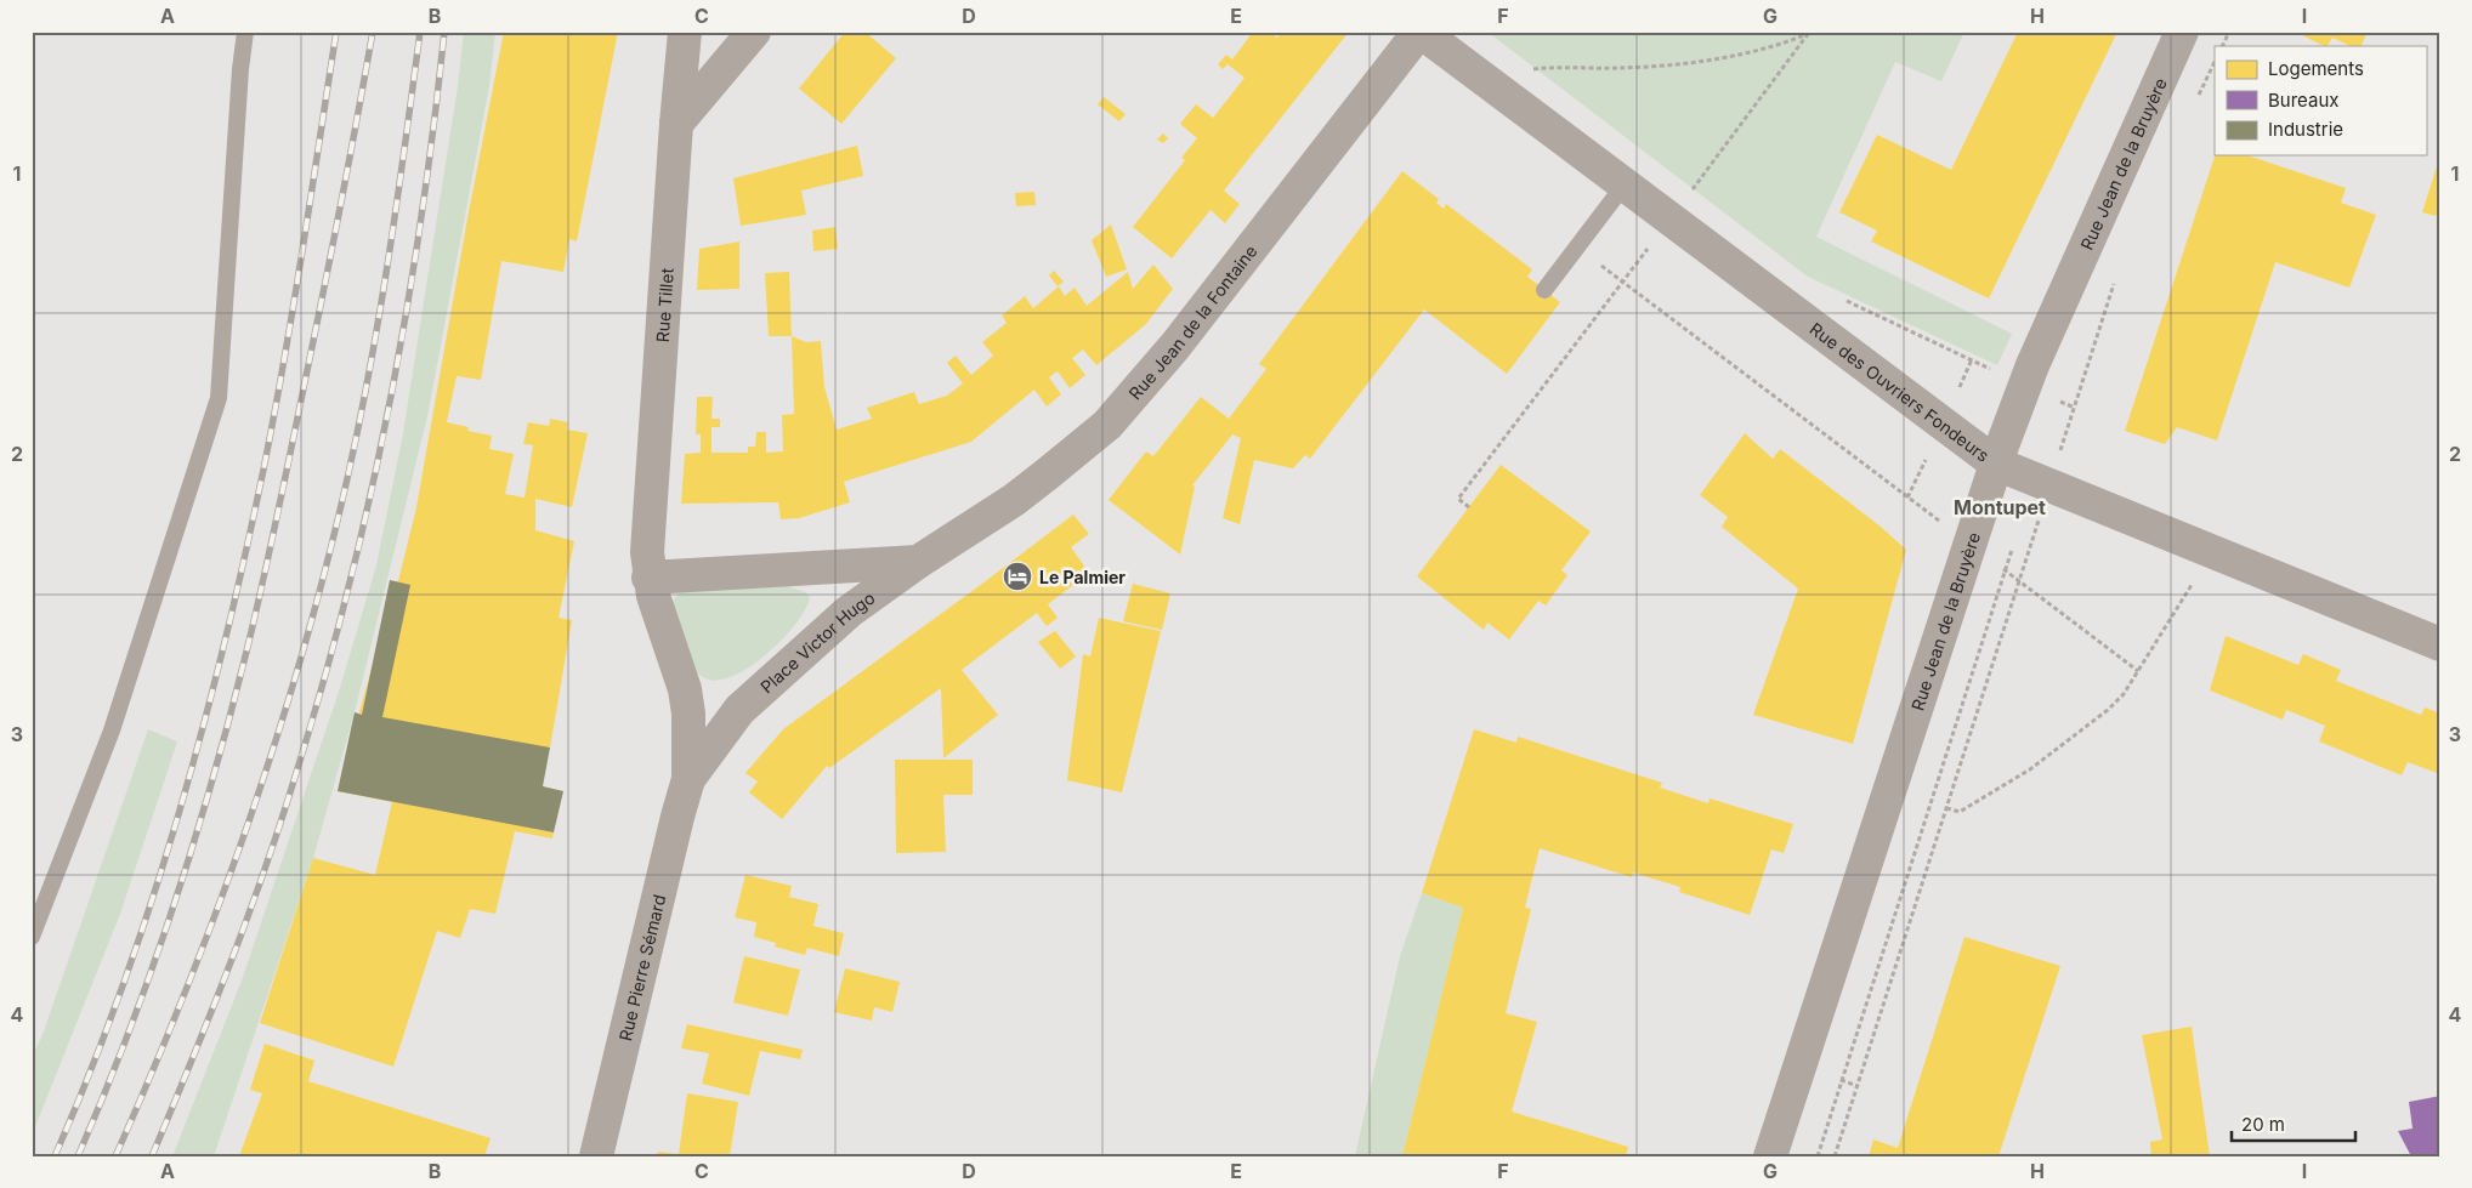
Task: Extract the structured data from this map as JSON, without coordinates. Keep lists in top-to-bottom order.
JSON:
{
  "streets": {
    "street": [
      "Rue Jean de la Bruyère",
      "Rue Tillet",
      "Rue Jean de la Fontaine",
      "Rue des Ouvriers Fondeurs",
      "Place Victor Hugo",
      "Rue Pierre Sémard"
    ]
  },
  "crossings": [
    ["Rue Jean de la Bruyère", "Rue des Ouvriers Fondeurs"],
    ["Rue Tillet", "Place Victor Hugo"],
    ["Rue Jean de la Fontaine", "Rue des Ouvriers Fondeurs"],
    ["Rue Jean de la Fontaine", "Place Victor Hugo"],
    ["Place Victor Hugo", "Rue Pierre Sémard"]
  ],
  "districts": ["Montupet"],
  "places": {
    "hotel": ["Le Palmier"]
  },
  "legend": ["Logements", "Bureaux", "Industrie"],
  "scale_bar": "20 m",
  "grid": {
    "columns": [
      "A",
      "B",
      "C",
      "D",
      "E",
      "F",
      "G",
      "H",
      "I"
    ],
    "rows": [
      "1",
      "2",
      "3",
      "4"
    ]
  }
}
